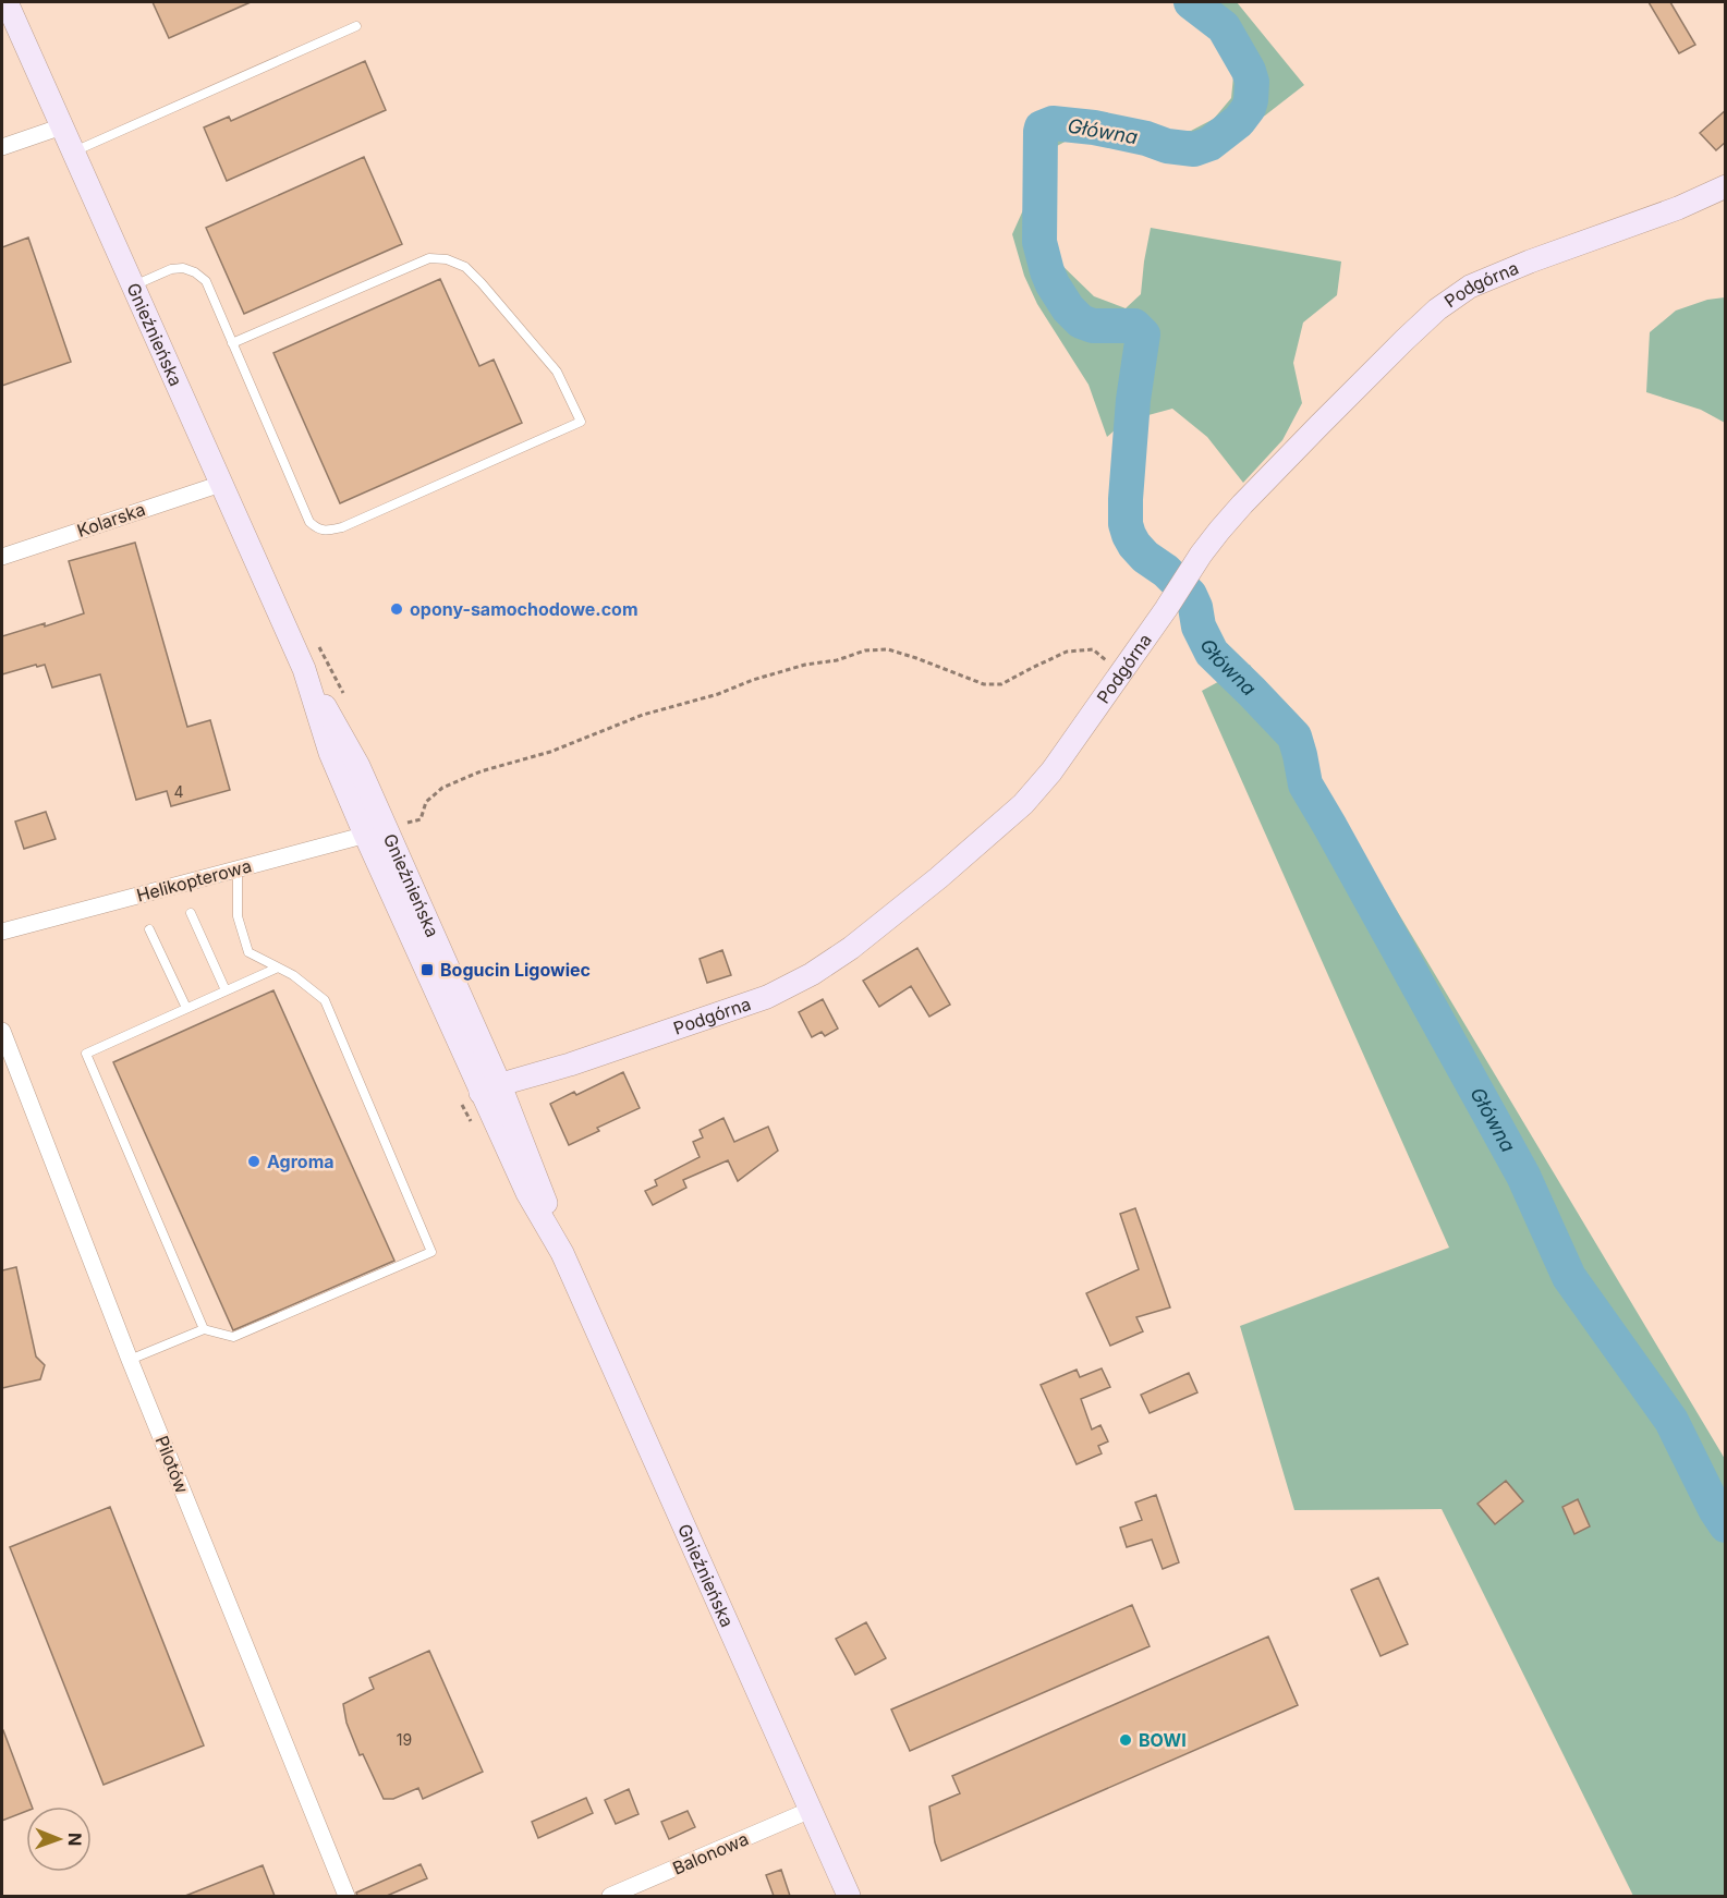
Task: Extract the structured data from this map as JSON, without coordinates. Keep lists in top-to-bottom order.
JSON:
{
  "streets": {
    "main road": ["Podgórna", "Gnieźnieńska"],
    "street": [
      "Kolarska",
      "Helikopterowa",
      "Pilotów",
      "Balonowa"
    ]
  },
  "crossings": [
    ["Podgórna", "Gnieźnieńska"],
    ["Gnieźnieńska", "Kolarska"],
    ["Gnieźnieńska", "Helikopterowa"],
    ["Gnieźnieńska", "Balonowa"]
  ],
  "water": ["Główna"],
  "places": {
    "other": ["opony-samochodowe.com", "Agroma", "BOWI"],
    "transit": ["Bogucin Ligowiec"]
  },
  "house_numbers": ["4", "19"],
  "north": "right"
}
